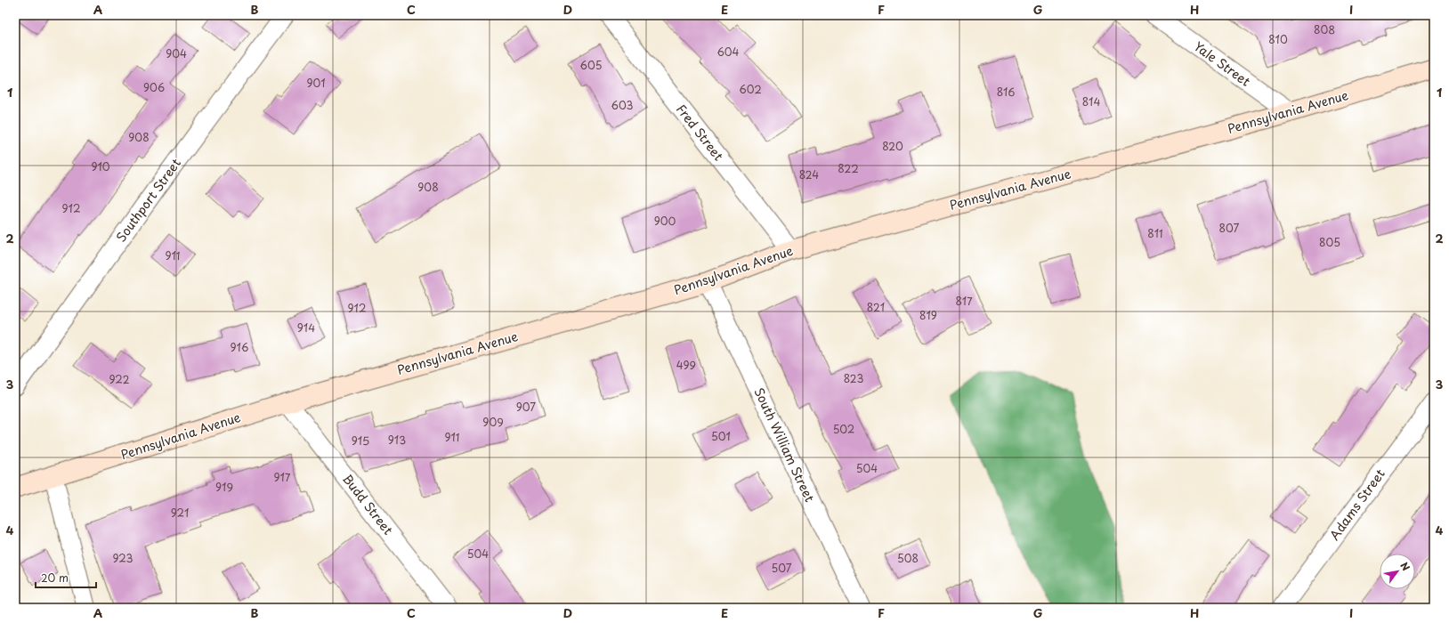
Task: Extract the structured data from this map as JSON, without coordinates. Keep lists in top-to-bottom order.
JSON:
{
  "streets": {
    "main road": ["Pennsylvania Avenue"],
    "street": [
      "Yale Street",
      "Fred Street",
      "Southport Street",
      "South William Street",
      "Budd Street",
      "Adams Street"
    ]
  },
  "crossings": [
    ["Yale Street", "Pennsylvania Avenue"],
    ["Pennsylvania Avenue", "Fred Street"],
    ["Pennsylvania Avenue", "South William Street"],
    ["Pennsylvania Avenue", "Budd Street"]
  ],
  "house_numbers": [
    "808",
    "810",
    "604",
    "904",
    "605",
    "901",
    "906",
    "602",
    "816",
    "814",
    "603",
    "908",
    "820",
    "910",
    "822",
    "824",
    "908",
    "912",
    "900",
    "807",
    "811",
    "805",
    "911",
    "817",
    "821",
    "912",
    "819",
    "914",
    "916",
    "499",
    "823",
    "922",
    "907",
    "909",
    "502",
    "501",
    "911",
    "913",
    "915",
    "504",
    "917",
    "919",
    "921",
    "504",
    "923",
    "508",
    "507"
  ],
  "scale_bar": "20 m",
  "north": "top right",
  "grid": {
    "columns": [
      "A",
      "B",
      "C",
      "D",
      "E",
      "F",
      "G",
      "H",
      "I"
    ],
    "rows": [
      "1",
      "2",
      "3",
      "4"
    ]
  }
}
